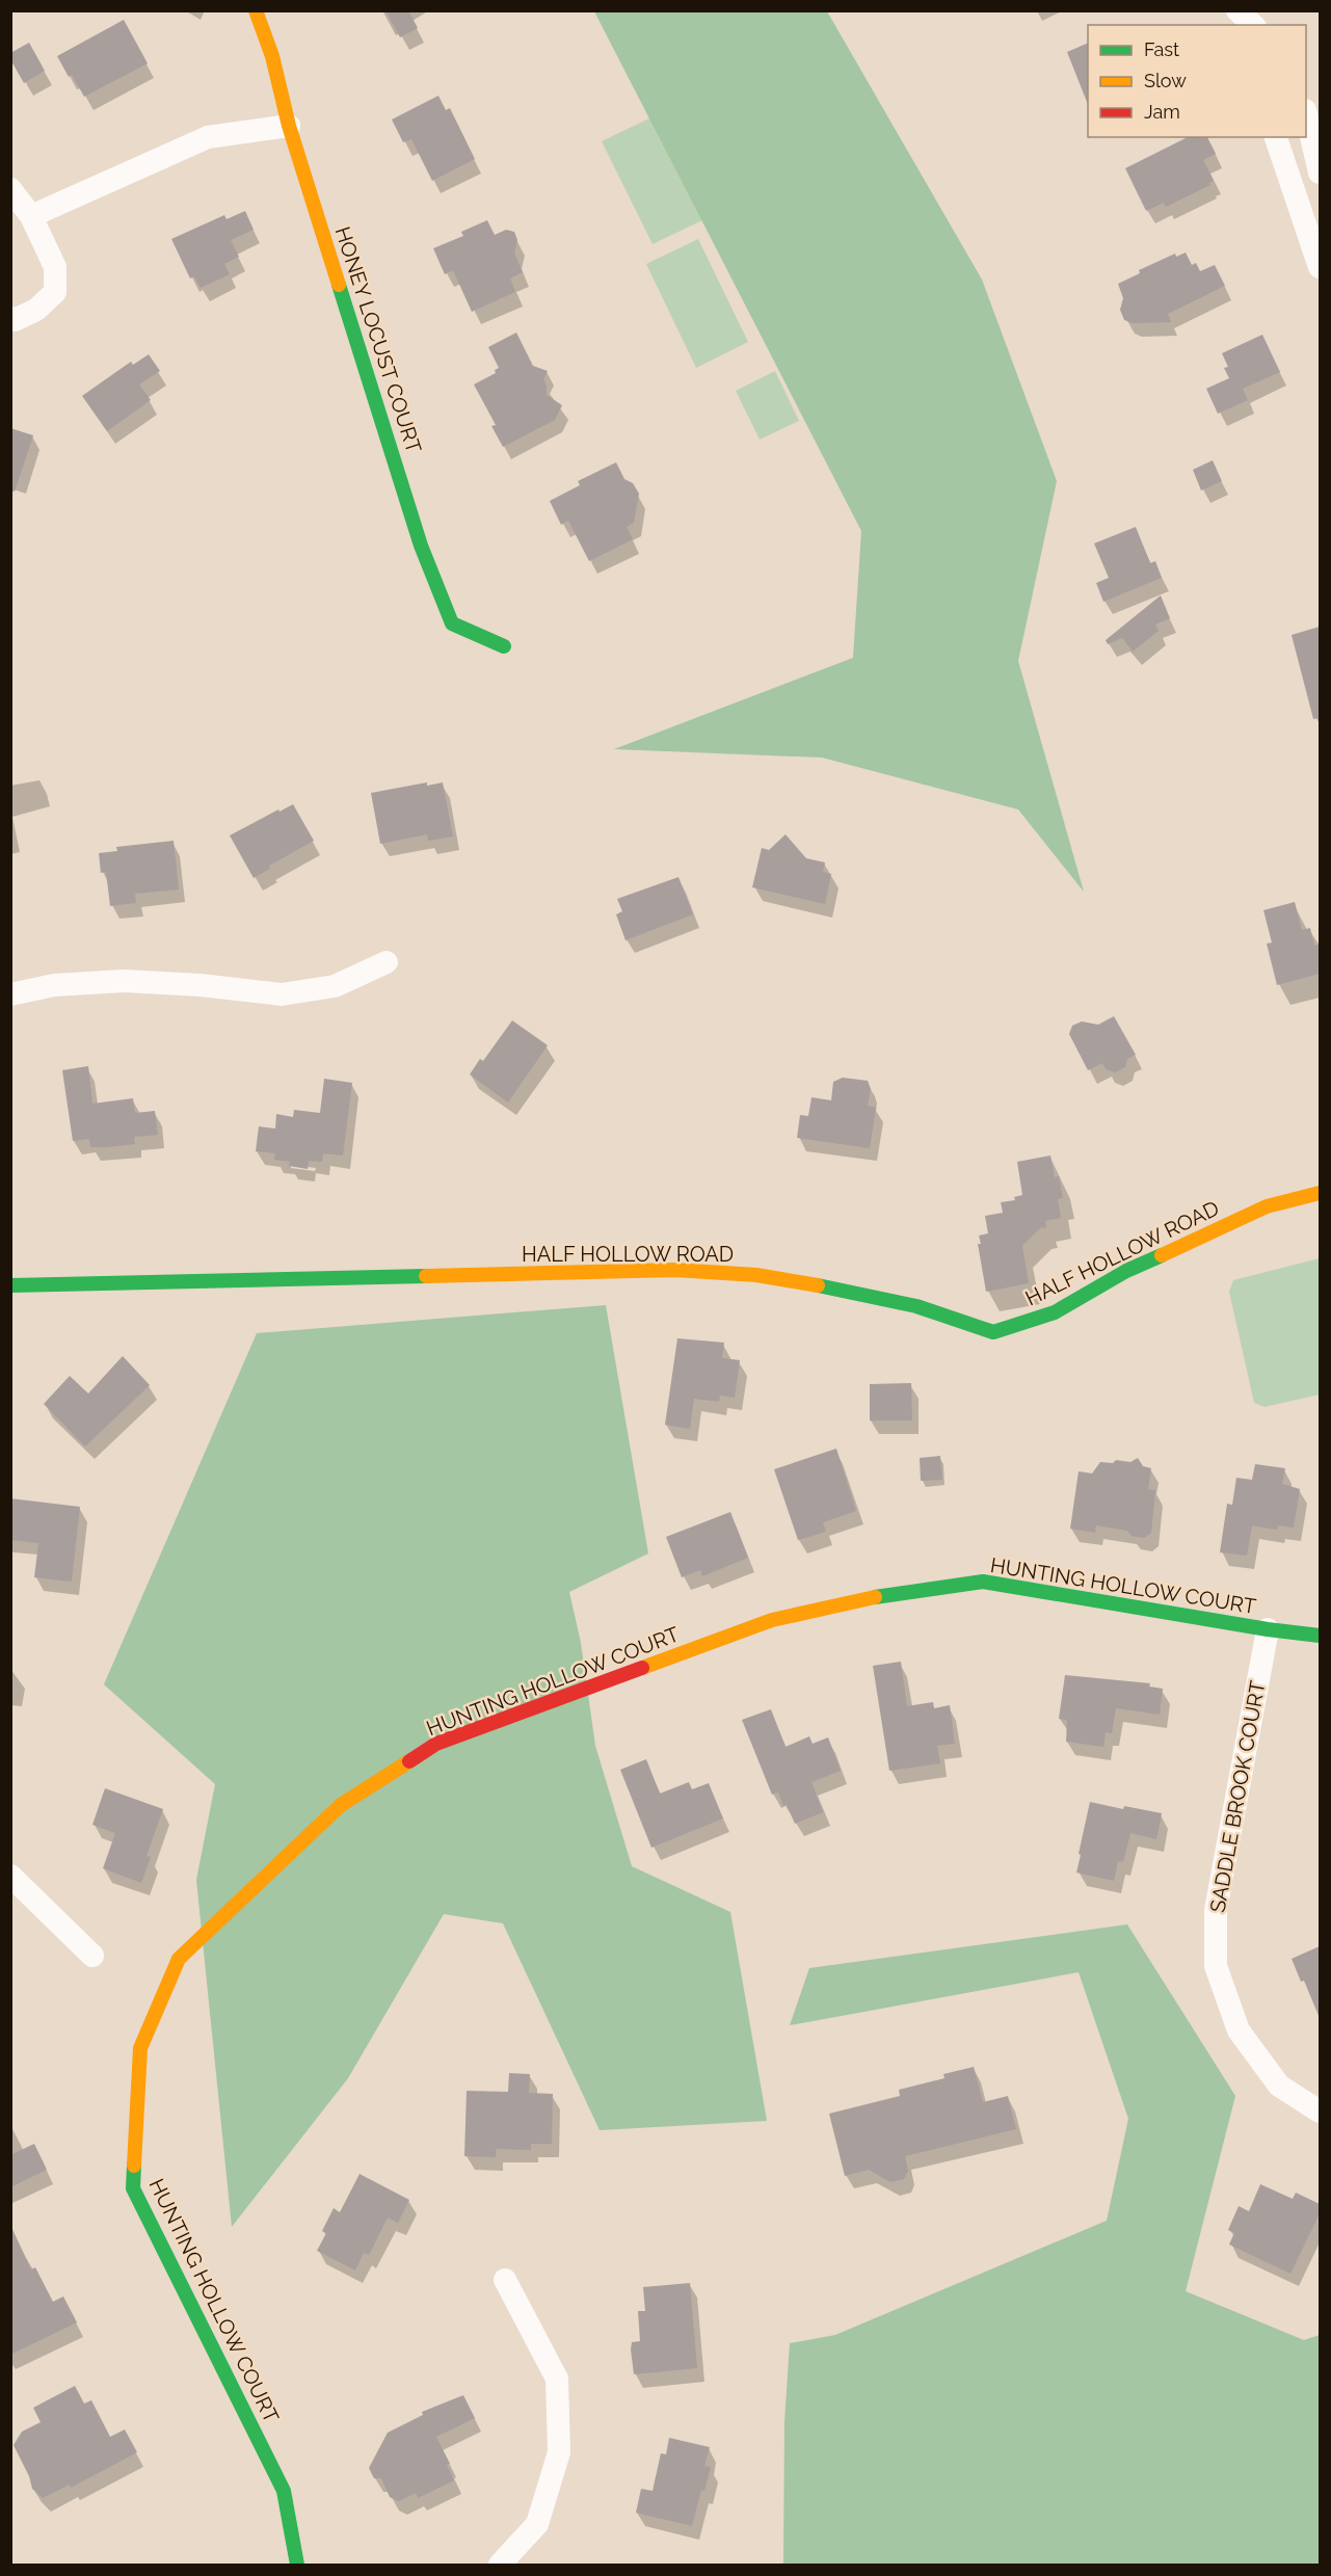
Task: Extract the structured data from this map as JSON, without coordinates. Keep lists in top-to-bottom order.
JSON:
{
  "streets": {
    "street": [
      "HONEY LOCUST COURT",
      "HALF HOLLOW ROAD",
      "HUNTING HOLLOW COURT",
      "SADDLE BROOK COURT"
    ]
  },
  "crossings": [
    ["HUNTING HOLLOW COURT", "SADDLE BROOK COURT"]
  ],
  "legend": ["Fast", "Slow", "Jam"]
}
